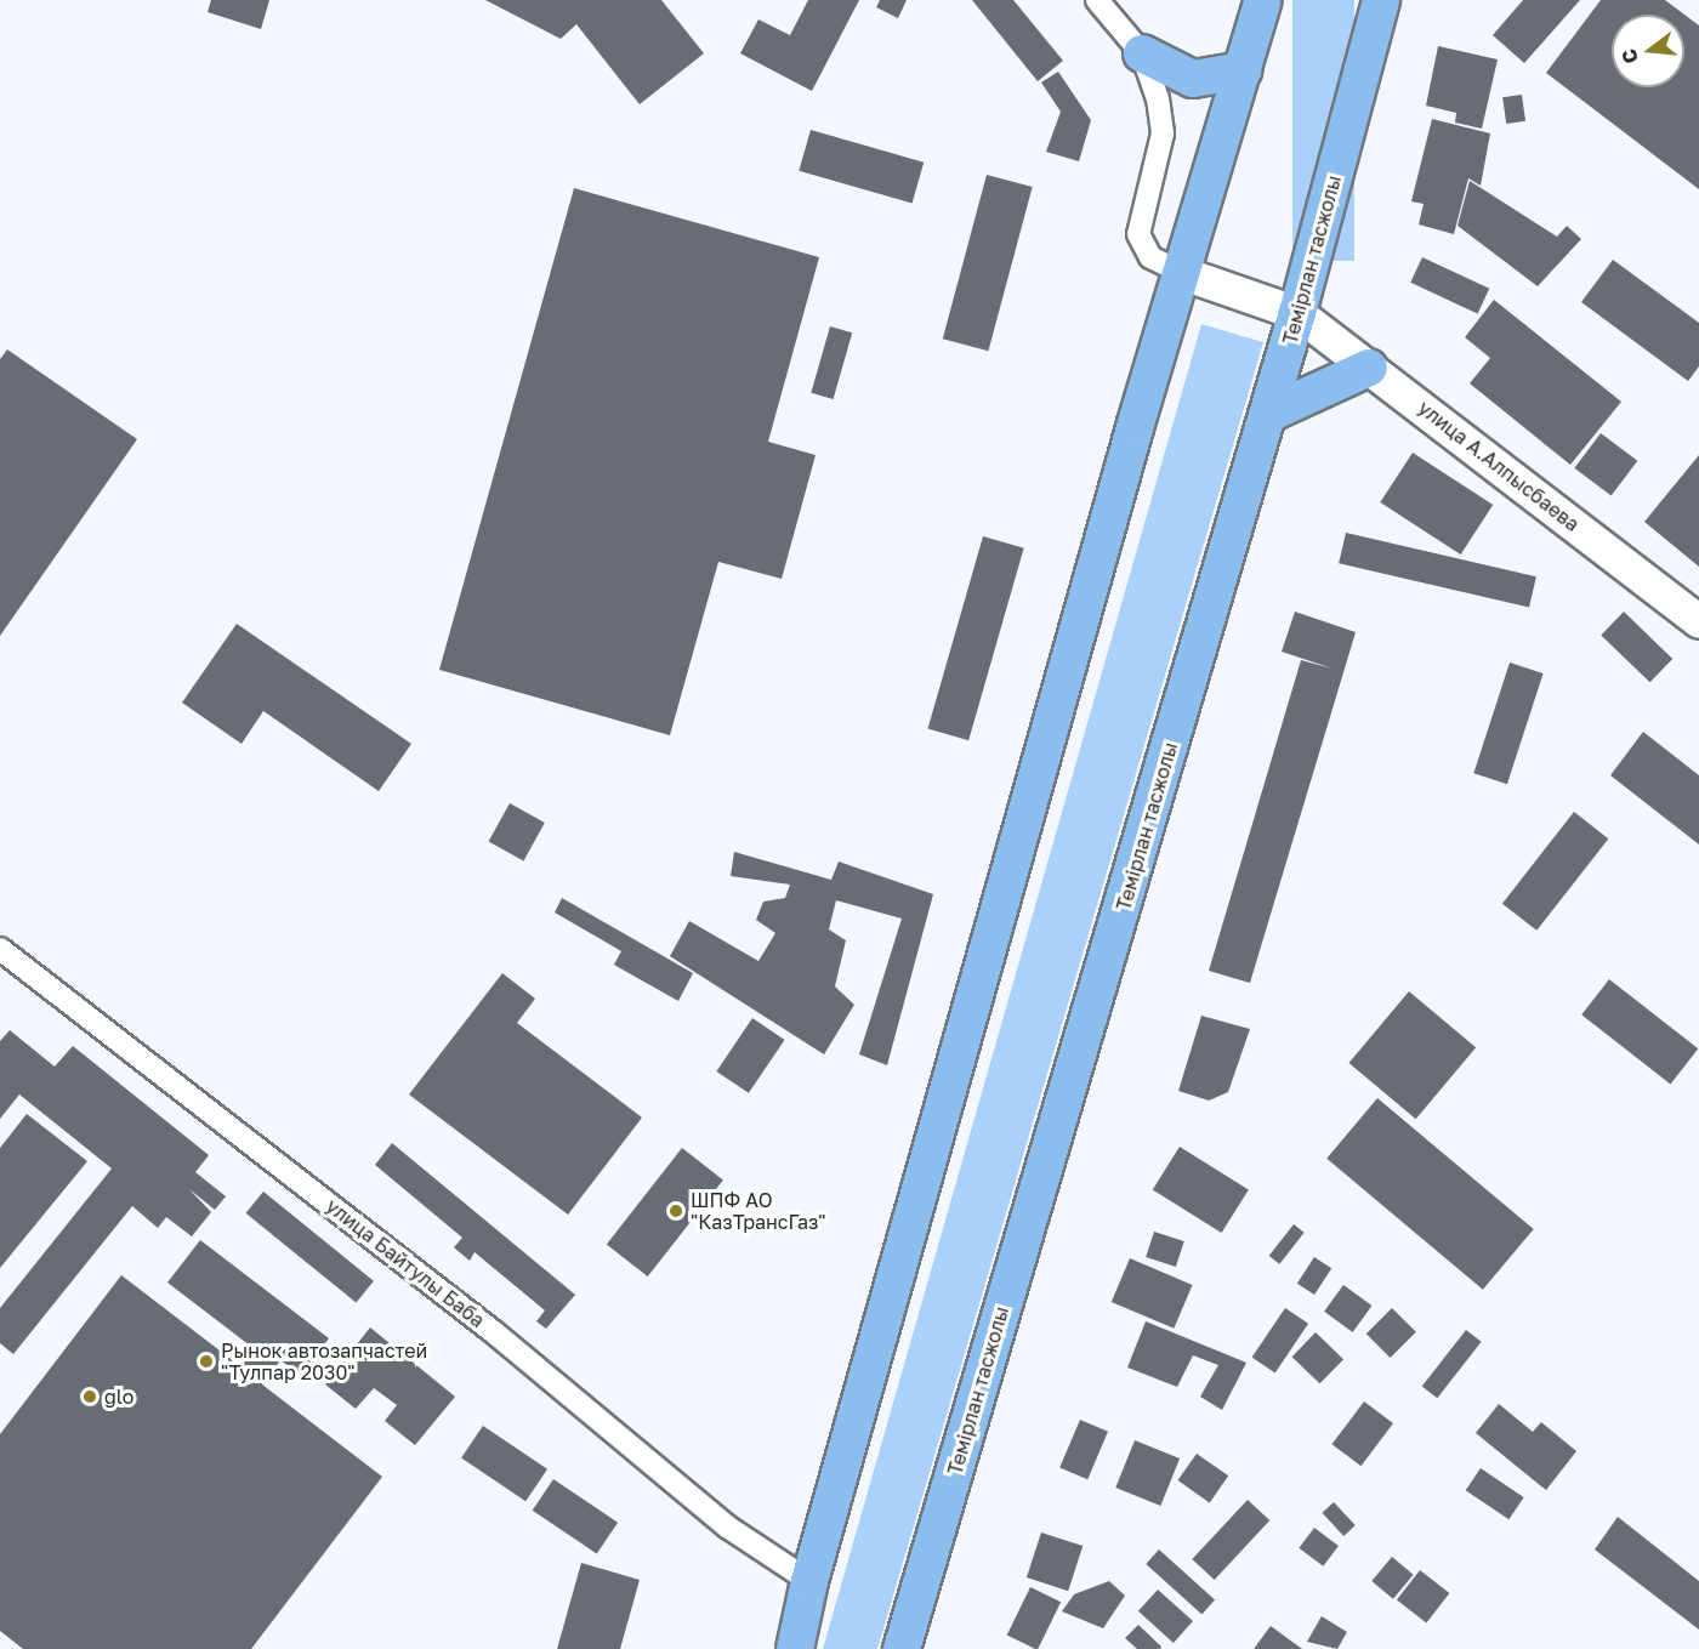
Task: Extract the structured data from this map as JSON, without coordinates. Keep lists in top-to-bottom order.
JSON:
{
  "streets": {
    "main road": ["Темірлан тасжолы"],
    "street": ["улица А.Алпысбаева", "улица Байтулы Баба"]
  },
  "crossings": [
    ["Темірлан тасжолы", "улица А.Алпысбаева"]
  ],
  "places": ["ШПФ АО \"КазТрансГаз\"", "Рынок автозапчастей \"Тулпар 2030\"", "glo"],
  "north": "left"
}
